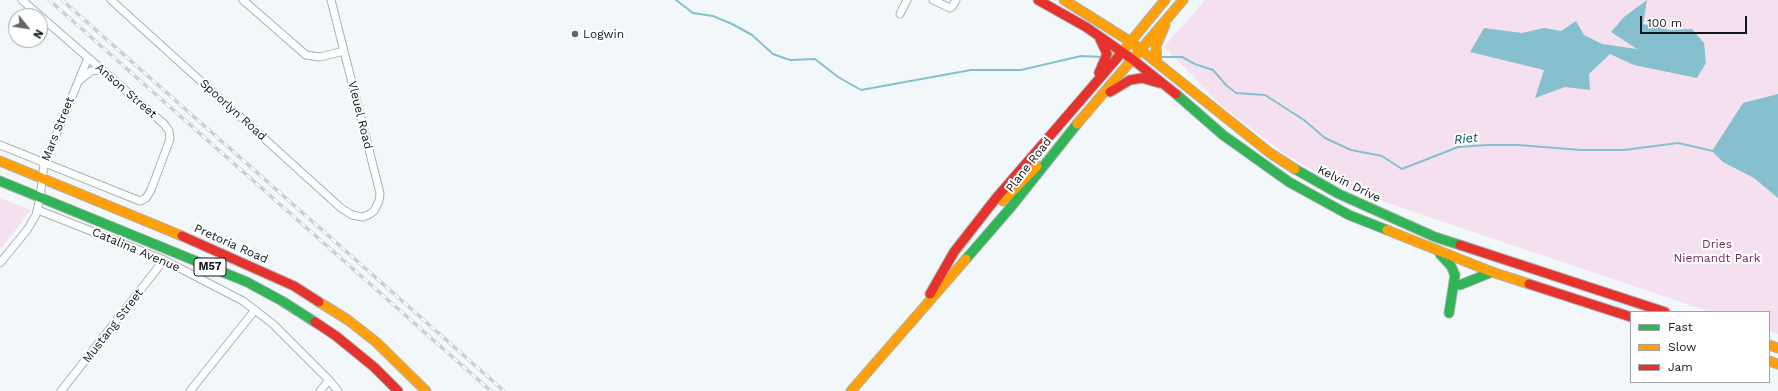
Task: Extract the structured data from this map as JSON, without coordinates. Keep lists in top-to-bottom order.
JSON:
{
  "streets": {
    "main road": [
      "Plane Road",
      "Kelvin Drive",
      "Pretoria Road",
      "M57"
    ],
    "street": [
      "Anson Street",
      "Spoorlyn Road",
      "Vleuel Road",
      "Mars Street",
      "Catalina Avenue",
      "Mustang Street"
    ]
  },
  "crossings": [
    ["Anson Street", "Mars Street"],
    ["Spoorlyn Road", "Vleuel Road"],
    ["Mars Street", "Pretoria Road"],
    ["Mars Street", "Catalina Avenue"],
    ["Mars Street", "M57"],
    ["Plane Road", "Kelvin Drive"],
    ["Catalina Avenue", "Mustang Street"]
  ],
  "water": ["Riet"],
  "parks": ["Dries Niemandt Park"],
  "places": ["Logwin"],
  "legend": ["Fast", "Slow", "Jam"],
  "scale_bar": "100 m",
  "north": "bottom right"
}
